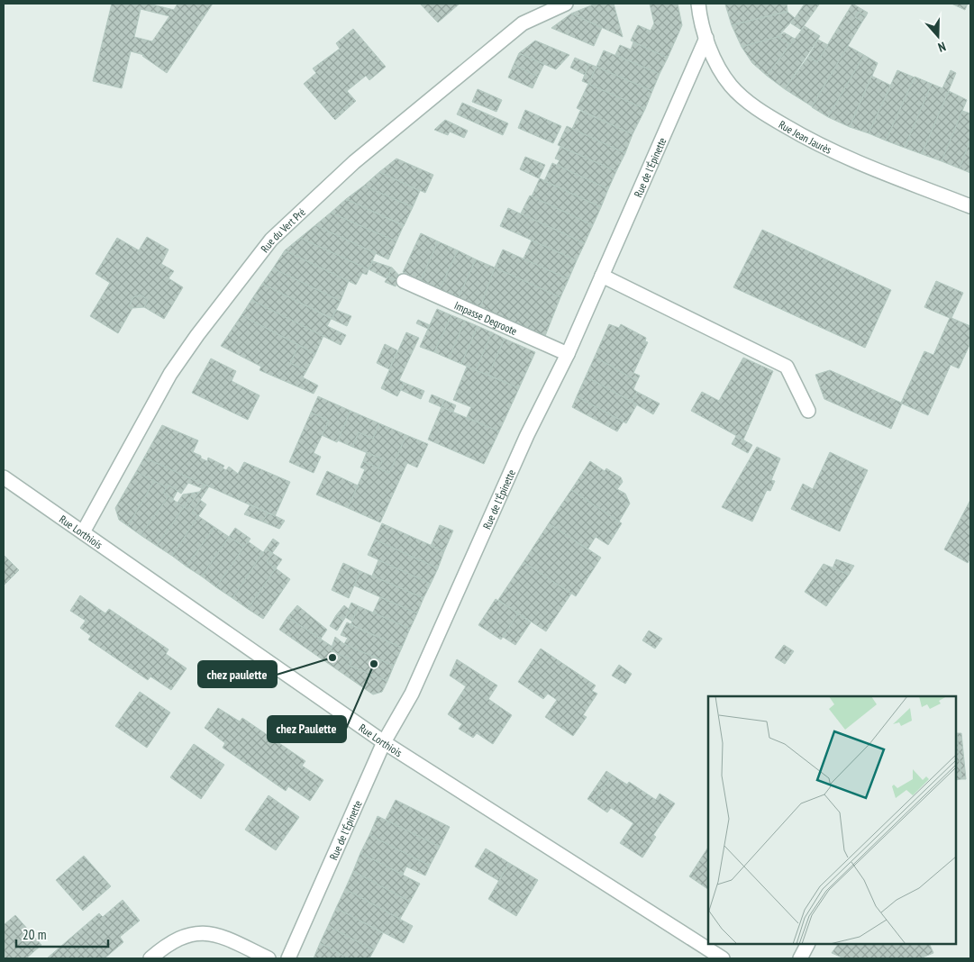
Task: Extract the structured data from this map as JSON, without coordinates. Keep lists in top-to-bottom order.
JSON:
{
  "streets": {
    "street": [
      "Rue Jean Jaurès",
      "Rue de l'Épinette",
      "Rue du Vert Pré",
      "Impasse Degroote",
      "Rue Lorthiois"
    ]
  },
  "crossings": [
    ["Rue Jean Jaurès", "Rue de l'Épinette"],
    ["Rue de l'Épinette", "Impasse Degroote"],
    ["Rue de l'Épinette", "Rue Lorthiois"],
    ["Rue du Vert Pré", "Rue Lorthiois"]
  ],
  "places": ["chez paulette", "chez Paulette"],
  "scale_bar": "20 m",
  "north": "bottom"
}
